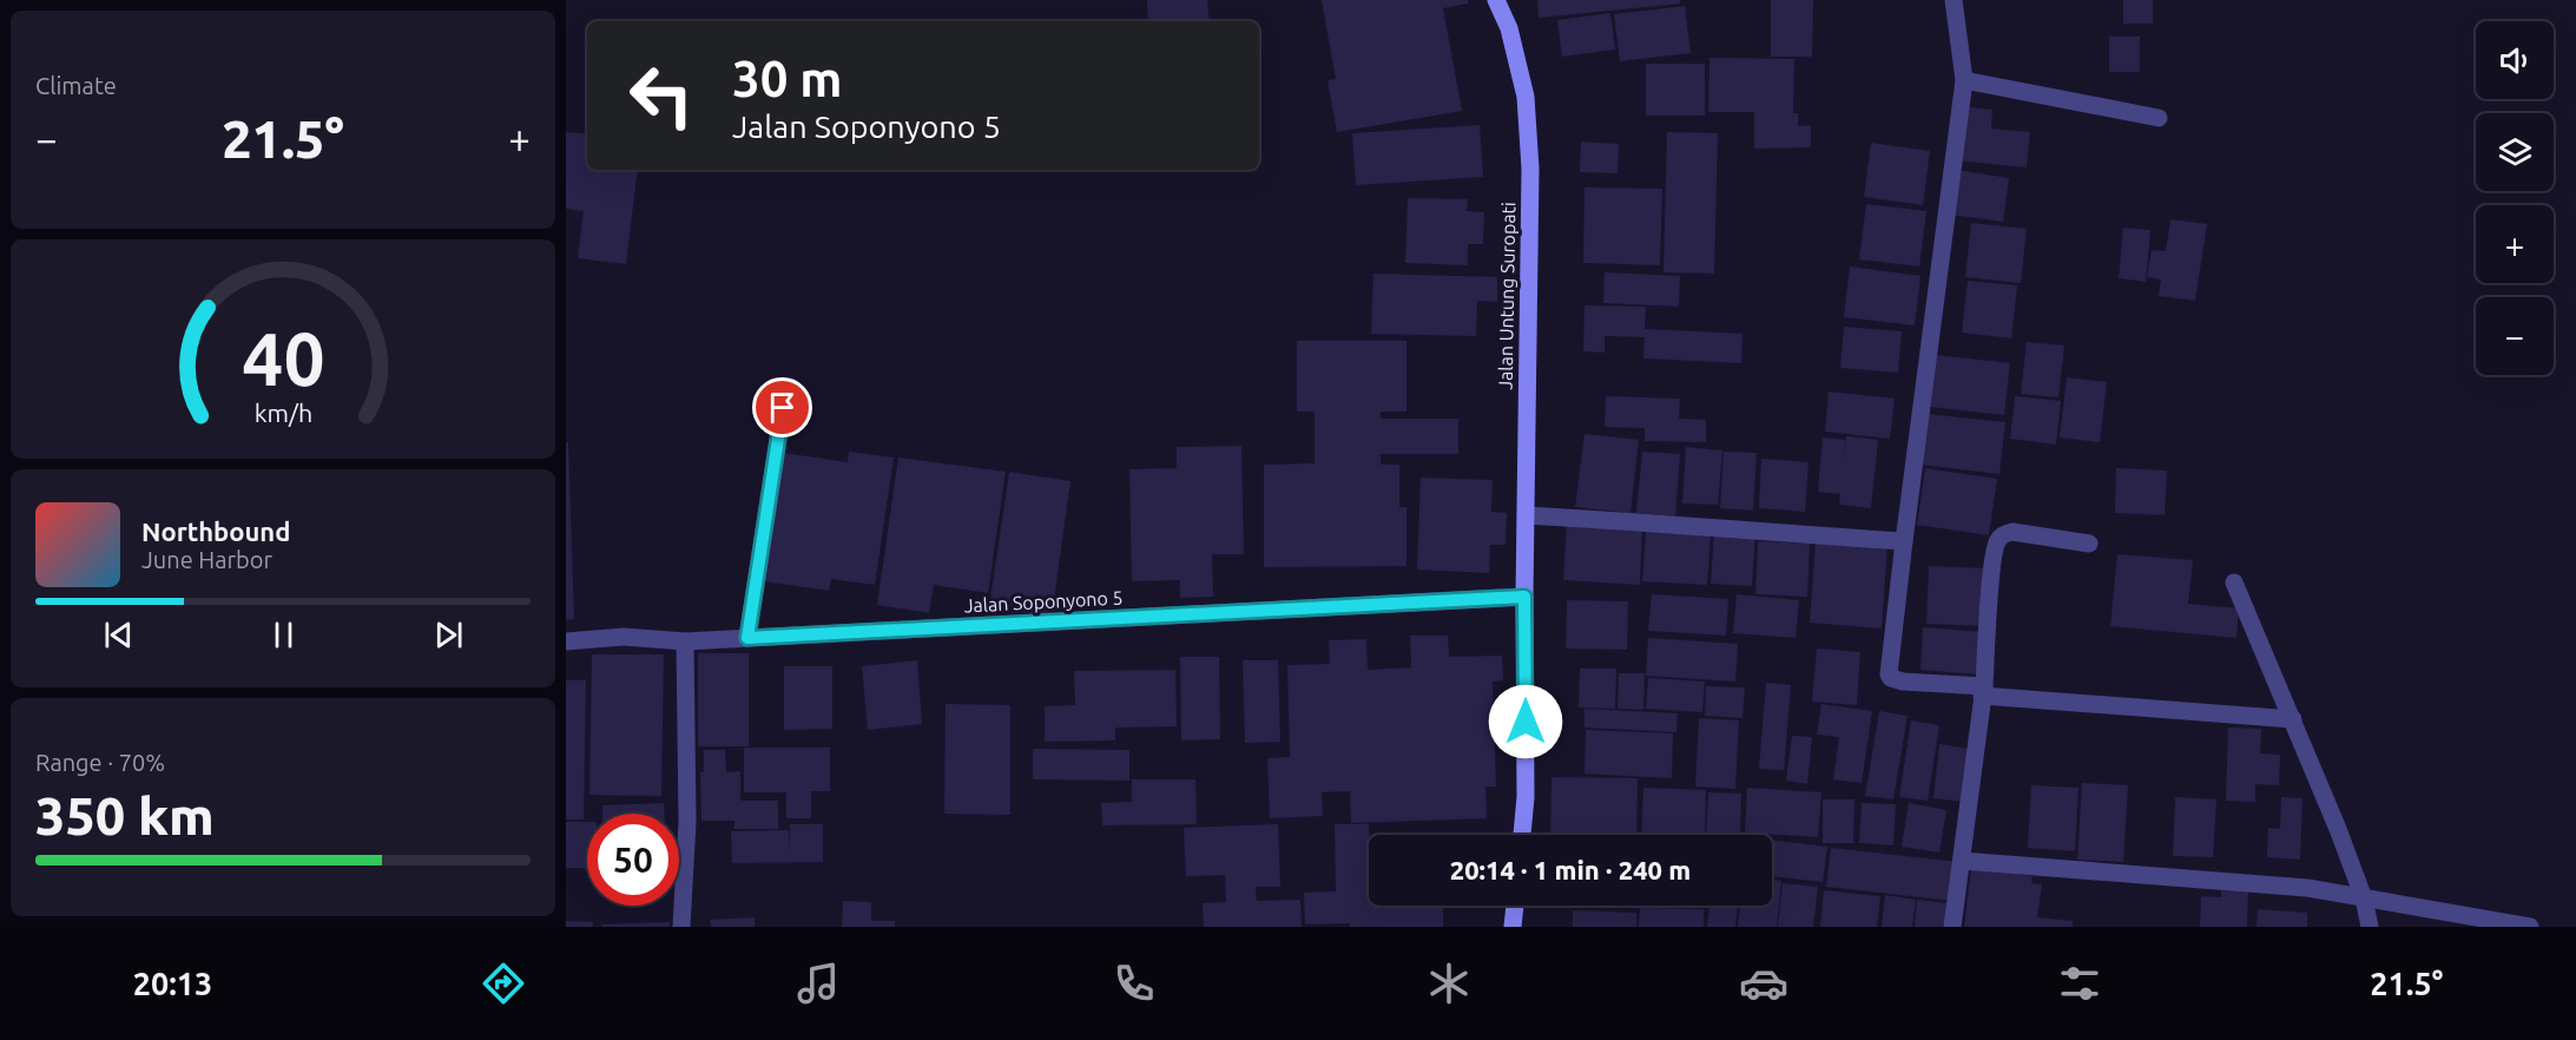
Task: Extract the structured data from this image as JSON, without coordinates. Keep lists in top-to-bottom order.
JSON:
{
  "streets": {
    "main road": ["Jalan Untung Suropati"],
    "street": ["Jalan Soponyono 5"]
  },
  "crossings": [
    ["Jalan Untung Suropati", "Jalan Soponyono 5"]
  ],
  "page": {
    "tile": [
      "Climate",
      ["Range · 70%", "350 km"]
    ],
    "map_buttons": ["+", "−"],
    "turn": ["30 m", "Jalan Soponyono 5"],
    "heat": ["−", "21.5°", "+"],
    "song": ["Northbound", "June Harbor"],
    "limit": "50",
    "trip": "20:14 · 1 min · 240 m",
    "tabs": ["20:13", "21.5°"],
    "gauge": ["40", "km/h"]
  }
}
